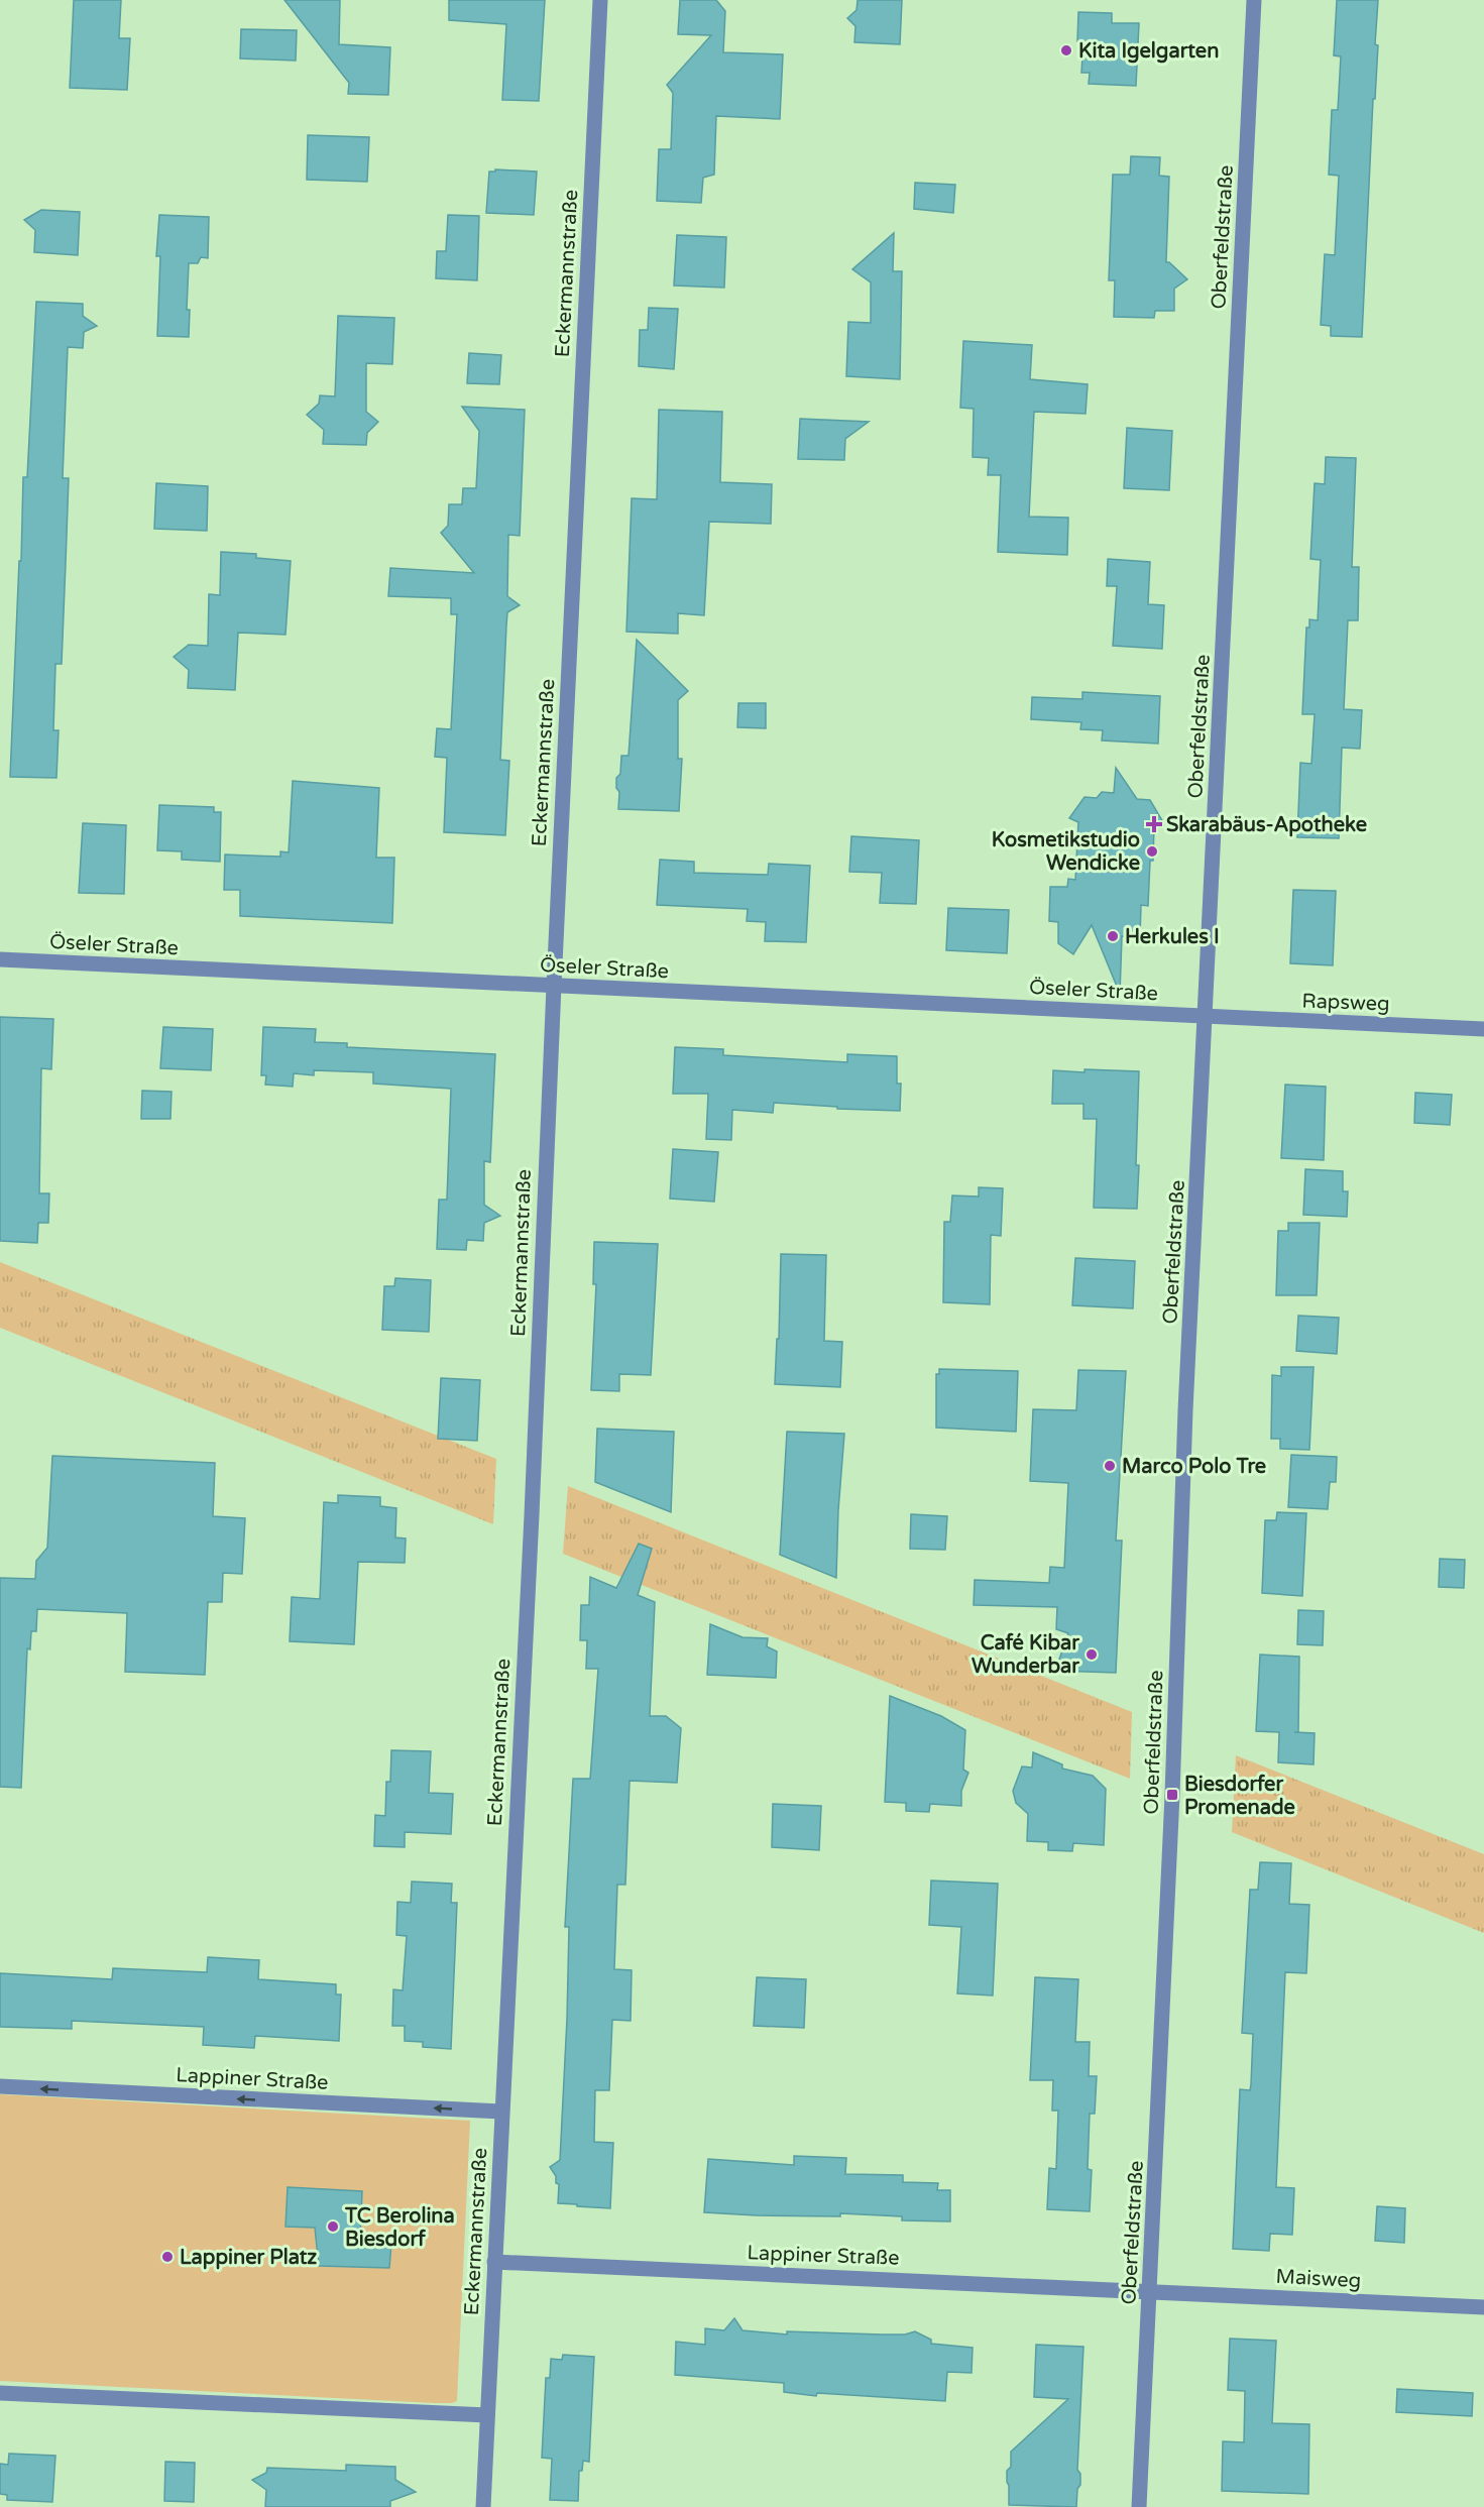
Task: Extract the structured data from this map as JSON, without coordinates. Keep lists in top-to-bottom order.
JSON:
{
  "streets": {
    "street": [
      "Oberfeldstraße",
      "Eckermannstraße",
      "Öseler Straße",
      "Rapsweg",
      "Lappiner Straße",
      "Maisweg"
    ]
  },
  "crossings": [
    ["Oberfeldstraße", "Öseler Straße"],
    ["Oberfeldstraße", "Rapsweg"],
    ["Oberfeldstraße", "Lappiner Straße"],
    ["Oberfeldstraße", "Maisweg"],
    ["Eckermannstraße", "Öseler Straße"],
    ["Eckermannstraße", "Lappiner Straße"],
    ["Öseler Straße", "Rapsweg"],
    ["Lappiner Straße", "Maisweg"]
  ],
  "one_way": ["Lappiner Straße"],
  "places": {
    "other": [
      "Kita Igelgarten",
      "Kosmetikstudio Wendicke",
      "Herkules I",
      "Marco Polo Tre",
      "Café Kibar Wunderbar",
      "TC Berolina Biesdorf",
      "Lappiner Platz"
    ],
    "health": ["Skarabäus-Apotheke"],
    "transit": ["Biesdorfer Promenade"]
  }
}
